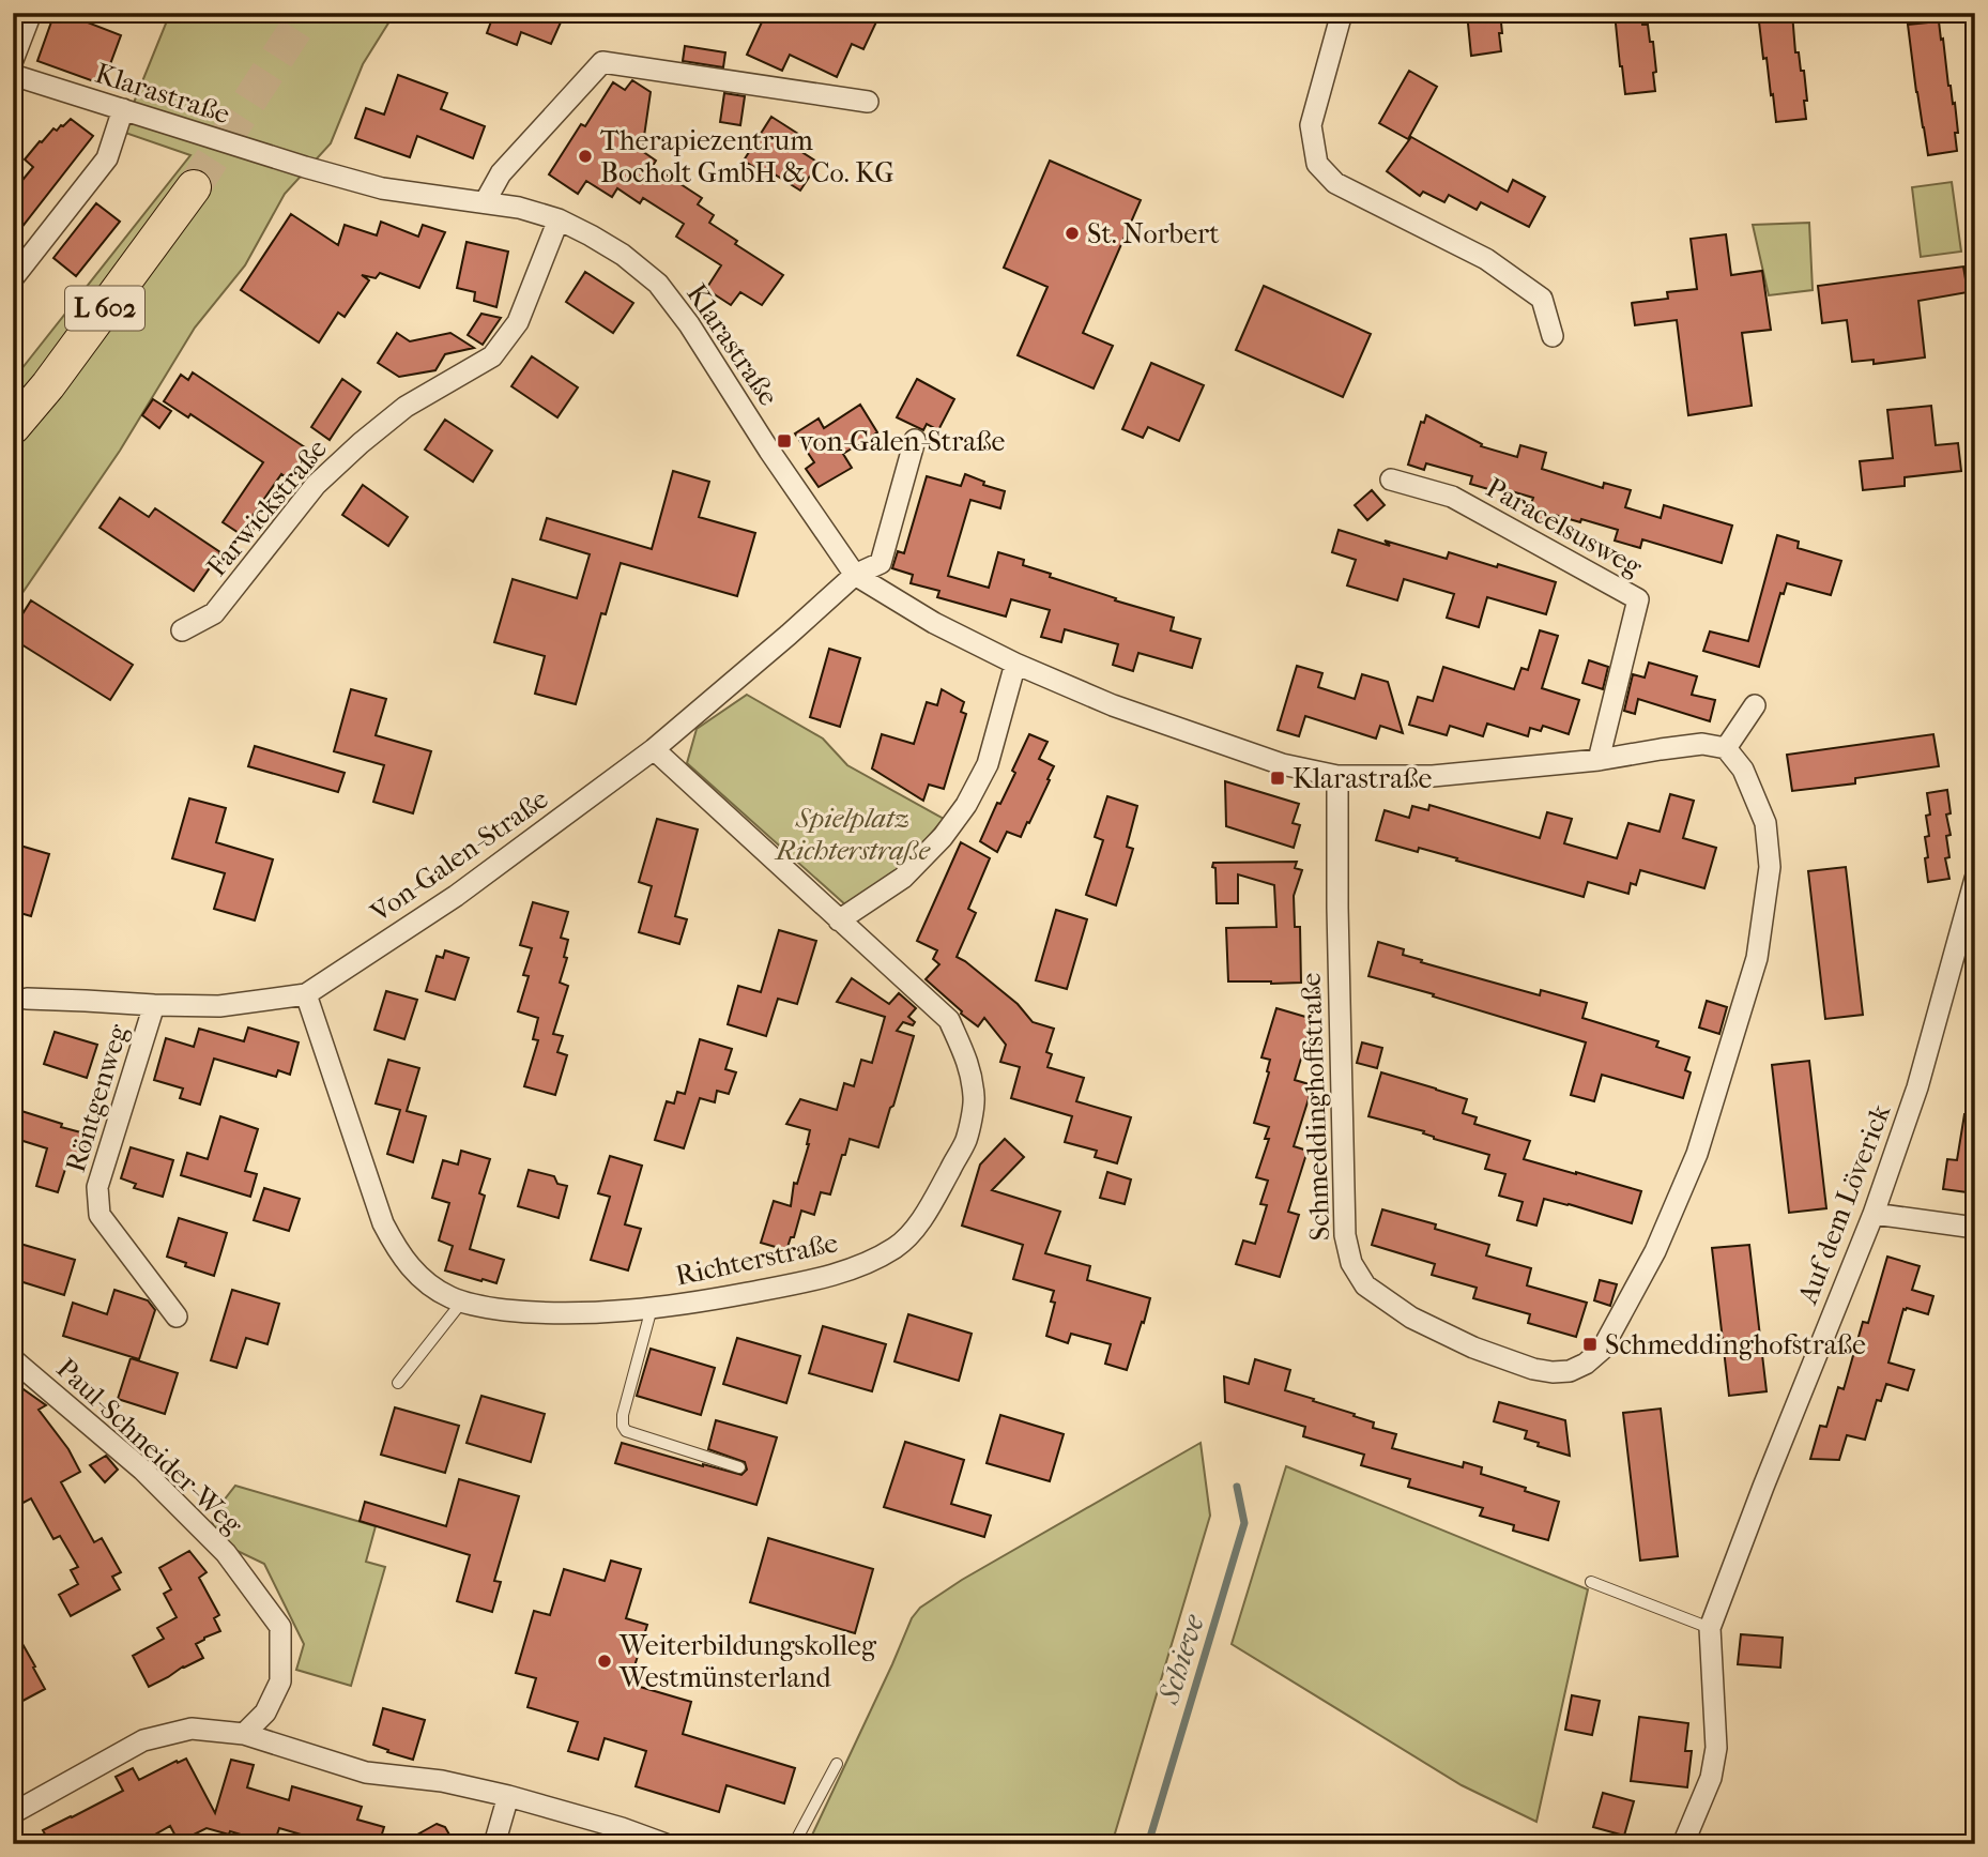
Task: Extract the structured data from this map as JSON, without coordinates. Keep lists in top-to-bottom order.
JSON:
{
  "streets": {
    "main road": ["L 602"],
    "street": [
      "Klarastraße",
      "Farwickstraße",
      "Paracelsusweg",
      "Von-Galen-Straße",
      "Röntgenweg",
      "Schmeddinghoffstraße",
      "Auf dem Löverick",
      "Richterstraße",
      "Paul-Schneider-Weg"
    ]
  },
  "crossings": [
    ["Klarastraße", "Farwickstraße"],
    ["Klarastraße", "Paracelsusweg"],
    ["Klarastraße", "Von-Galen-Straße"],
    ["Klarastraße", "Schmeddinghoffstraße"],
    ["Von-Galen-Straße", "Röntgenweg"],
    ["Von-Galen-Straße", "Richterstraße"]
  ],
  "water": ["Schieve"],
  "parks": ["Spielplatz Richterstraße"],
  "places": {
    "other": ["Therapiezentrum Bocholt GmbH & Co. KG", "St. Norbert", "Weiterbildungskolleg Westmünsterland"],
    "transit": ["von-Galen-Straße", "Klarastraße", "Schmeddinghofstraße"]
  }
}
